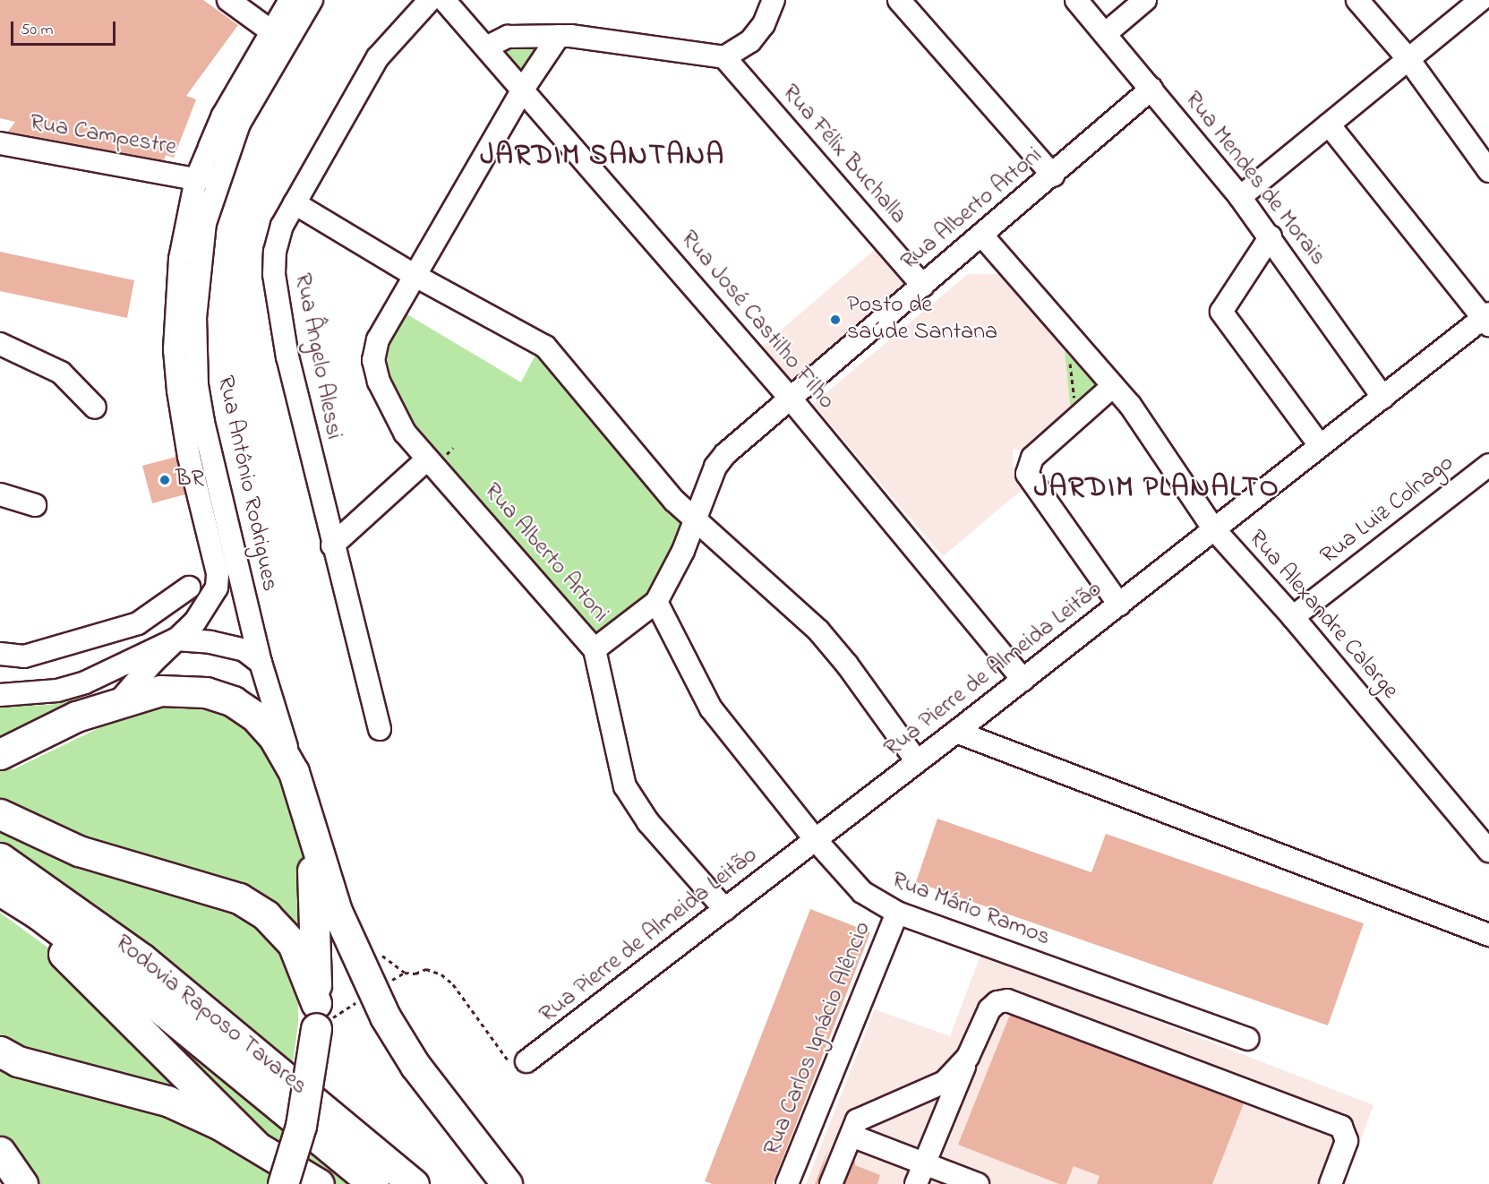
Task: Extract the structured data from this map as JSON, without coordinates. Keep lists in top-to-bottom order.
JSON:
{
  "streets": {
    "highway": ["Rodovia Raposo Tavares"],
    "street": [
      "Rua Campestre",
      "Rua Félix Buchalla",
      "Rua Mendes de Morais",
      "Rua Alberto Artoni",
      "Rua José Castilho Filho",
      "Rua Ângelo Alessi",
      "Rua Antônio Rodrigues",
      "Rua Luiz Colnago",
      "Rua Alexandre Calarge",
      "Rua Pierre de Almeida Leitão",
      "Rua Mário Ramos",
      "Rua Carlos Ignácio Alêncio"
    ]
  },
  "crossings": [
    ["Rua Campestre", "Rua Antônio Rodrigues"],
    ["Rua Félix Buchalla", "Rua Alberto Artoni"],
    ["Rua Mendes de Morais", "Rua Alberto Artoni"],
    ["Rua Mendes de Morais", "Rua Pierre de Almeida Leitão"],
    ["Rua Alberto Artoni", "Rua José Castilho Filho"],
    ["Rua Alberto Artoni", "Rua Alexandre Calarge"],
    ["Rua Alberto Artoni", "Rua Mário Ramos"],
    ["Rua José Castilho Filho", "Rua Pierre de Almeida Leitão"],
    ["Rua Luiz Colnago", "Rua Alexandre Calarge"],
    ["Rua Alexandre Calarge", "Rua Pierre de Almeida Leitão"],
    ["Rua Pierre de Almeida Leitão", "Rua Mário Ramos"],
    ["Rua Mário Ramos", "Rua Carlos Ignácio Alêncio"]
  ],
  "districts": ["JARDIM SANTANA", "JARDIM PLANALTO"],
  "places": ["Posto de saúde Santana", "BR"],
  "scale_bar": "50 m"
}
